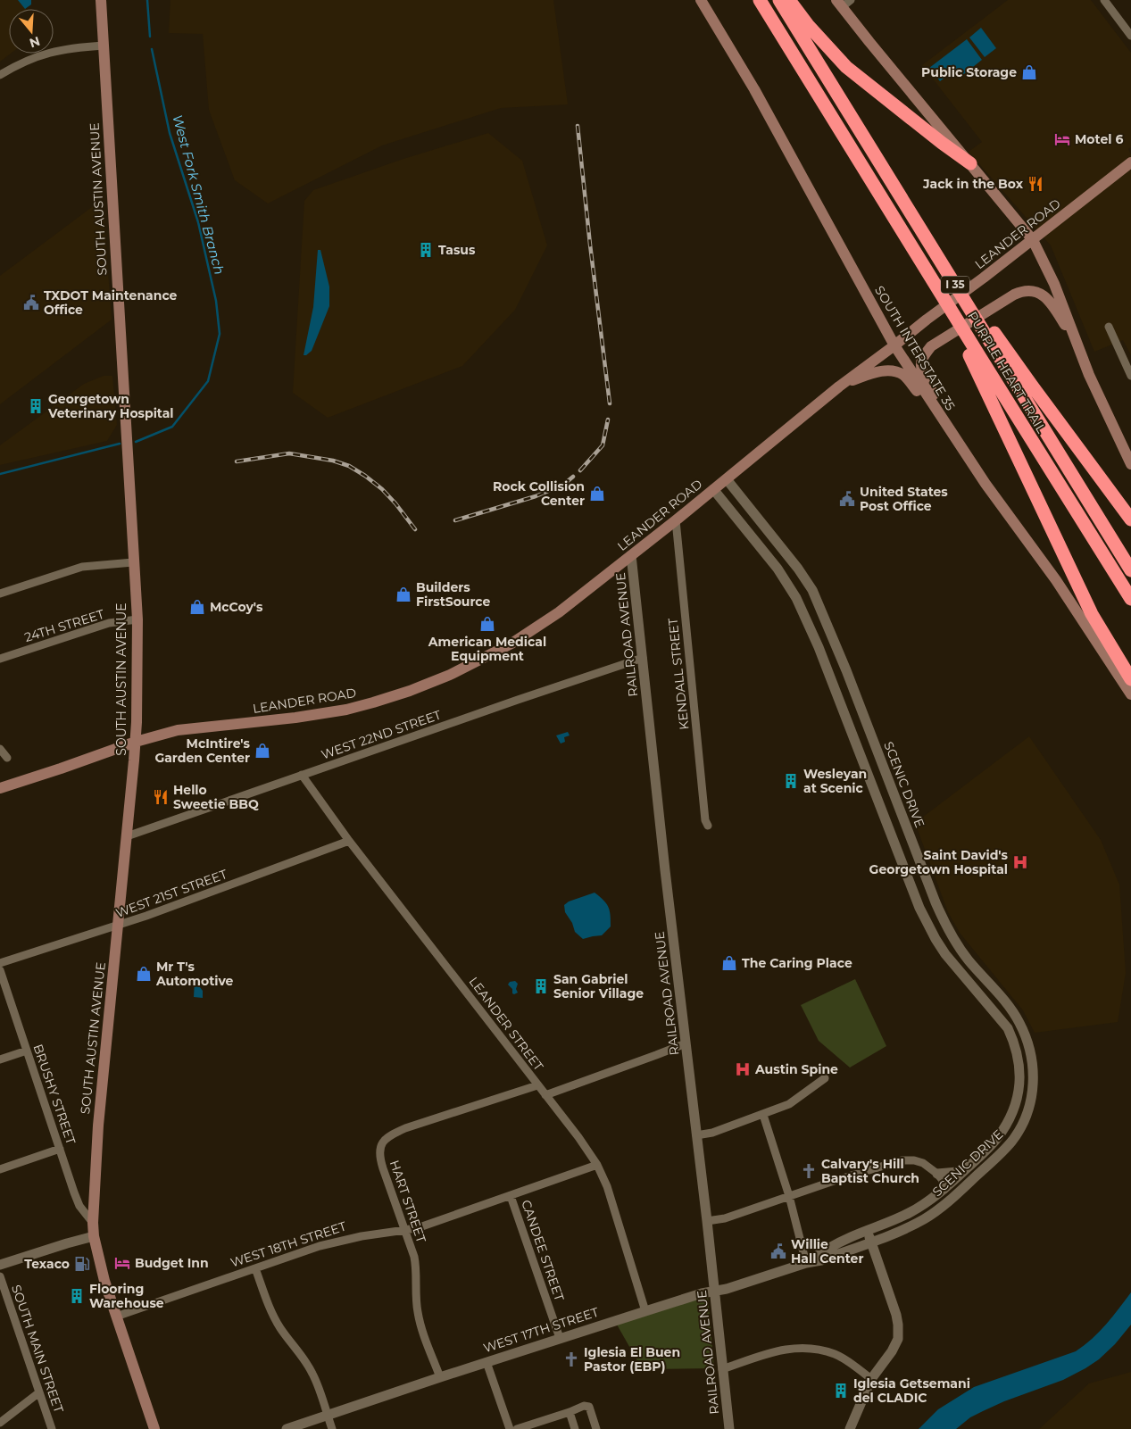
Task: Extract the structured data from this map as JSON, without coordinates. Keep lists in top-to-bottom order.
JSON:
{
  "streets": {
    "highway": ["I 35", "PURPLE HEART TRAIL"],
    "main road": ["SOUTH AUSTIN AVENUE", "LEANDER ROAD", "SOUTH INTERSTATE 35"],
    "street": [
      "24TH STREET",
      "RAILROAD AVENUE",
      "KENDALL STREET",
      "WEST 22ND STREET",
      "SCENIC DRIVE",
      "WEST 21ST STREET",
      "LEANDER STREET",
      "BRUSHY STREET",
      "HART STREET",
      "WEST 18TH STREET",
      "CANDEE STREET",
      "WEST 17TH STREET",
      "SOUTH MAIN STREET"
    ]
  },
  "crossings": [
    ["SOUTH AUSTIN AVENUE", "LEANDER ROAD"],
    ["SOUTH AUSTIN AVENUE", "24TH STREET"],
    ["SOUTH AUSTIN AVENUE", "WEST 22ND STREET"],
    ["SOUTH AUSTIN AVENUE", "WEST 21ST STREET"],
    ["SOUTH AUSTIN AVENUE", "BRUSHY STREET"],
    ["SOUTH AUSTIN AVENUE", "WEST 18TH STREET"],
    ["LEANDER ROAD", "SOUTH INTERSTATE 35"],
    ["LEANDER ROAD", "RAILROAD AVENUE"],
    ["LEANDER ROAD", "KENDALL STREET"],
    ["LEANDER ROAD", "SCENIC DRIVE"],
    ["RAILROAD AVENUE", "WEST 22ND STREET"],
    ["RAILROAD AVENUE", "WEST 17TH STREET"],
    ["WEST 22ND STREET", "LEANDER STREET"],
    ["SCENIC DRIVE", "WEST 17TH STREET"],
    ["WEST 21ST STREET", "LEANDER STREET"],
    ["LEANDER STREET", "HART STREET"],
    ["LEANDER STREET", "WEST 18TH STREET"],
    ["LEANDER STREET", "WEST 17TH STREET"],
    ["HART STREET", "WEST 18TH STREET"],
    ["HART STREET", "WEST 17TH STREET"],
    ["WEST 18TH STREET", "CANDEE STREET"],
    ["CANDEE STREET", "WEST 17TH STREET"]
  ],
  "water": ["West Fork Smith Branch"],
  "places": {
    "shop": [
      "Public Storage",
      "Rock Collision Center",
      "Builders FirstSource",
      "McCoy's",
      "American Medical Equipment",
      "McIntire's Garden Center",
      "The Caring Place",
      "Mr T's Automotive"
    ],
    "hotel": ["Motel 6", "Budget Inn"],
    "restaurant": ["Jack in the Box", "Hello Sweetie BBQ"],
    "building": [
      "Tasus",
      "Georgetown Veterinary Hospital",
      "Wesleyan at Scenic",
      "San Gabriel Senior Village",
      "Flooring Warehouse",
      "Iglesia Getsemani del CLADIC"
    ],
    "public building": ["TXDOT Maintenance Office", "United States Post Office", "Willie Hall Center"],
    "hospital": ["Saint David's Georgetown Hospital", "Austin Spine"],
    "church": ["Calvary's Hill Baptist Church", "Iglesia El Buen Pastor (EBP)"],
    "fuel station": ["Texaco"]
  },
  "north": "bottom"
}
